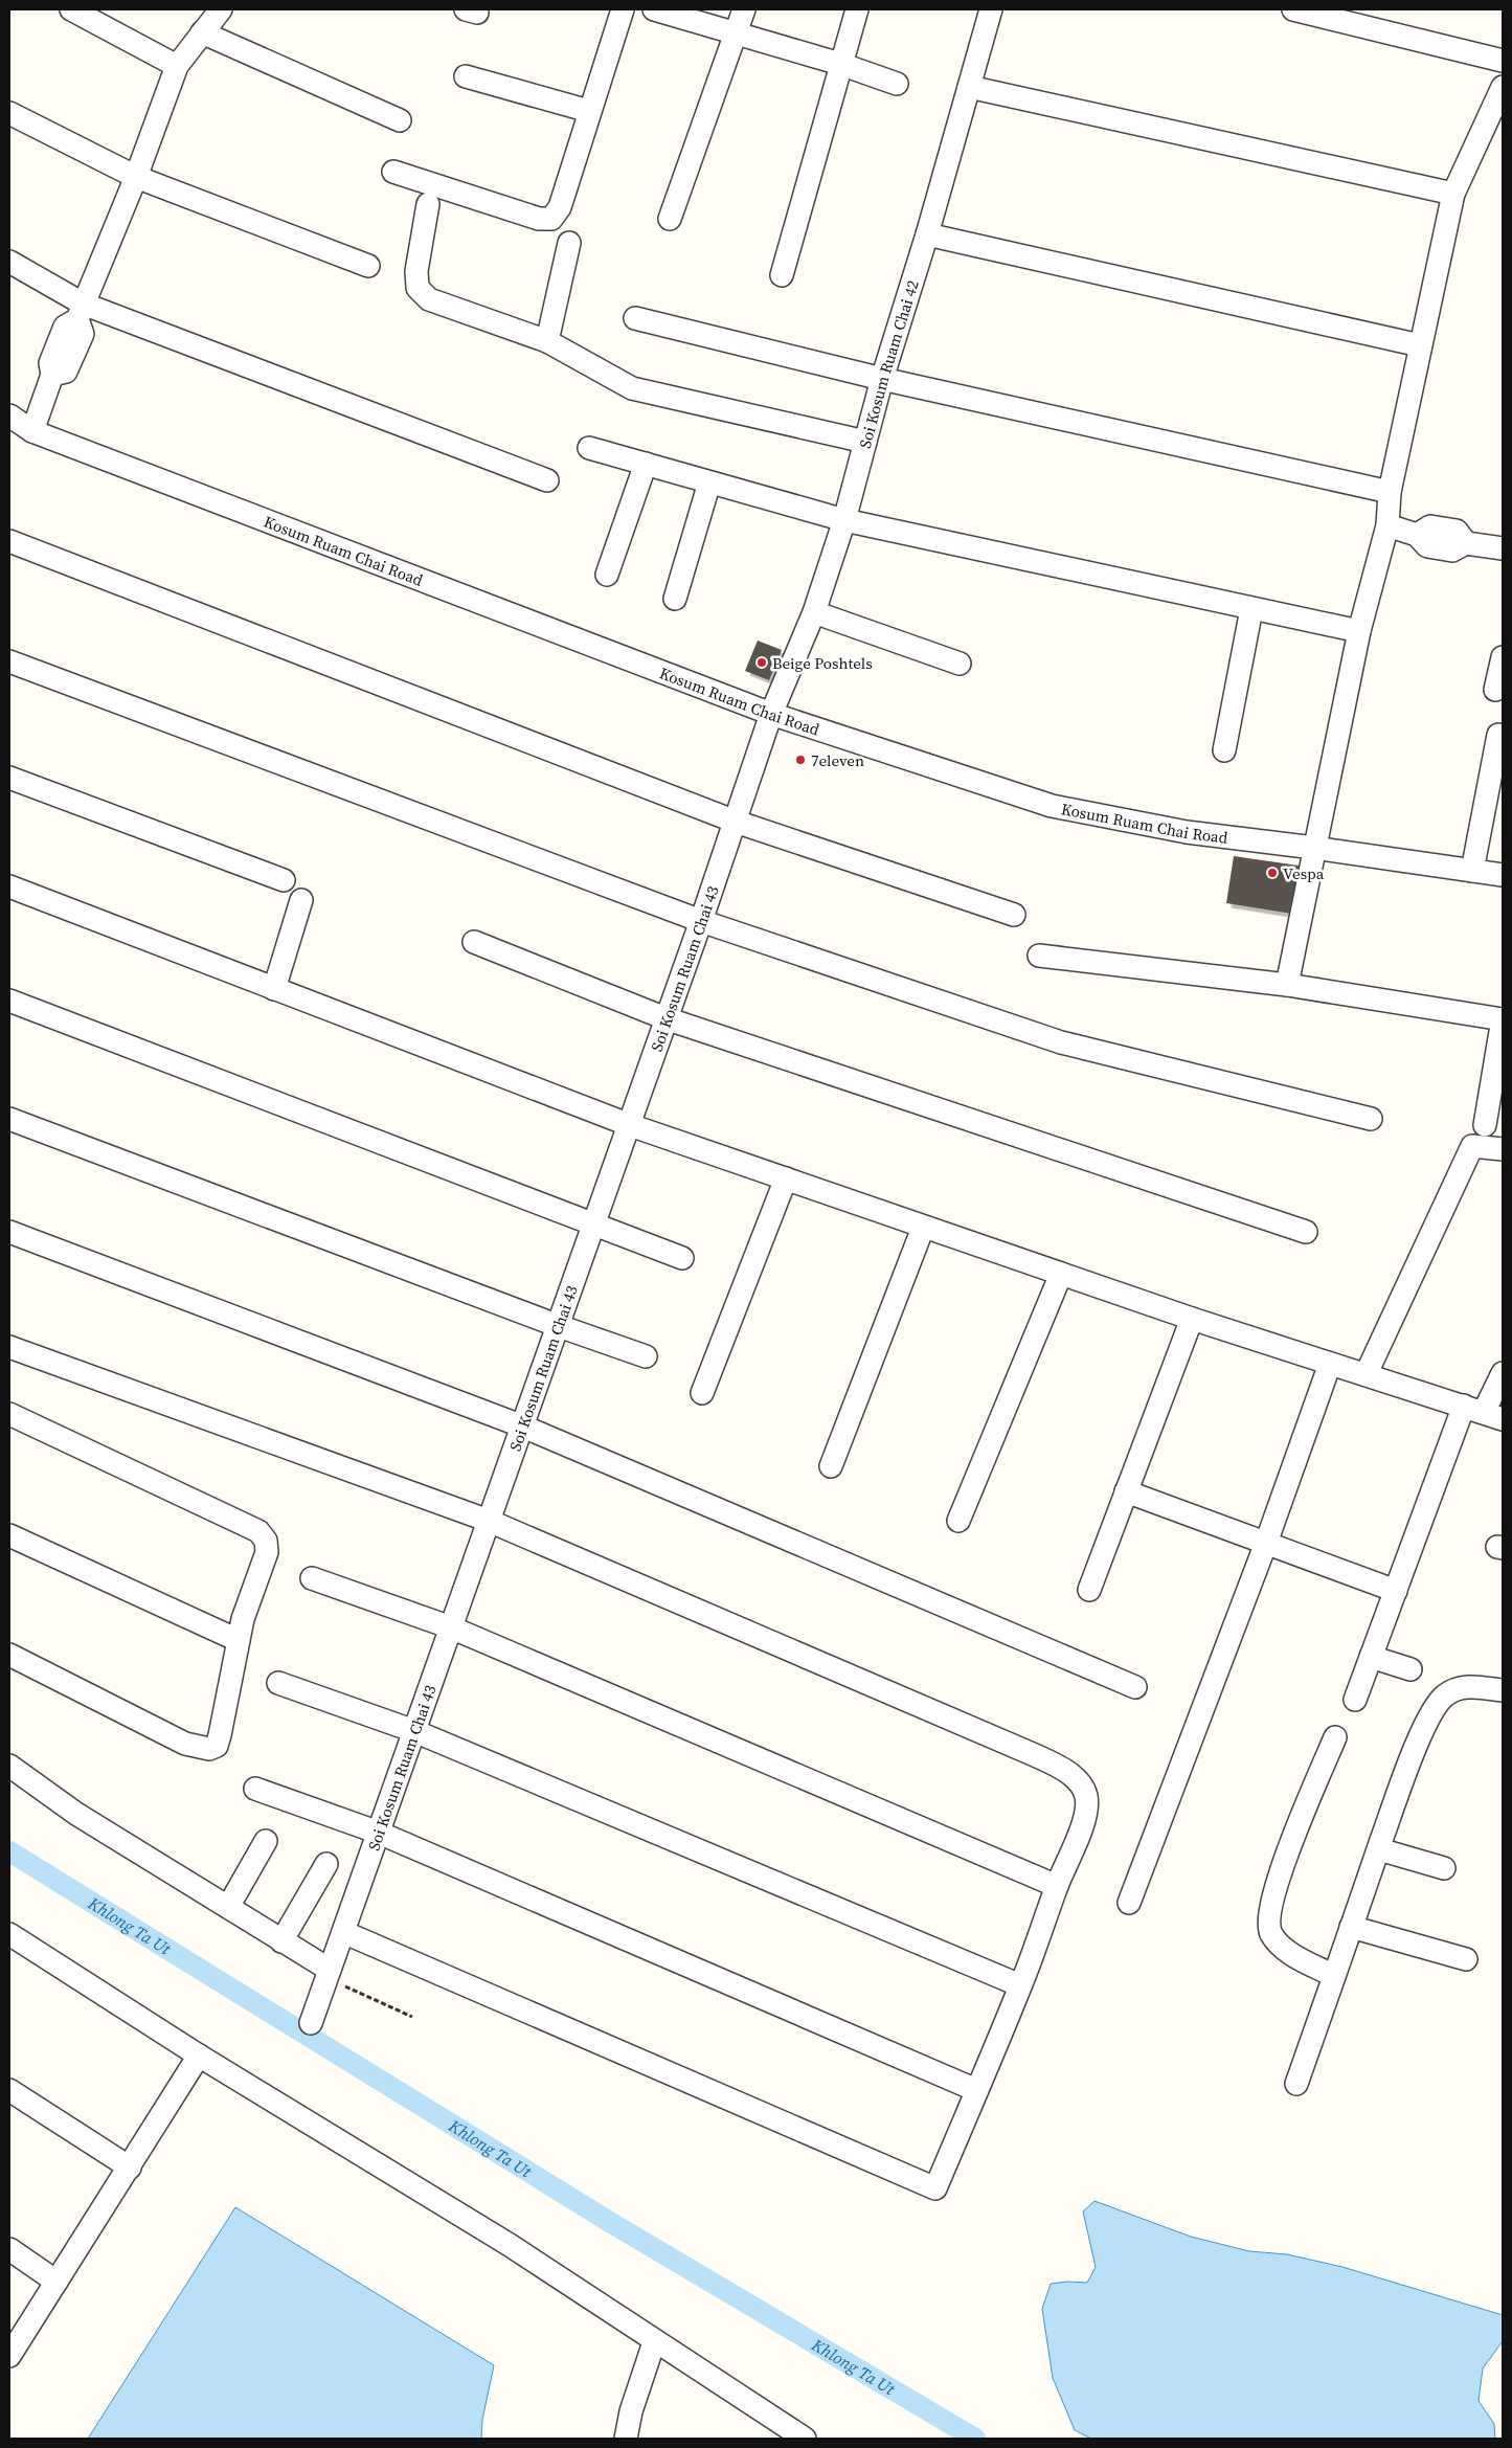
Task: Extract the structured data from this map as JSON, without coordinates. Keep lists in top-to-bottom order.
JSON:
{
  "streets": {
    "street": ["Soi Kosum Ruam Chai 42", "Kosum Ruam Chai Road", "Soi Kosum Ruam Chai 43"]
  },
  "crossings": [
    ["Soi Kosum Ruam Chai 42", "Kosum Ruam Chai Road"],
    ["Soi Kosum Ruam Chai 42", "Soi Kosum Ruam Chai 43"],
    ["Kosum Ruam Chai Road", "Soi Kosum Ruam Chai 43"]
  ],
  "water": ["Khlong Ta Ut"],
  "places": ["Beige Poshtels", "7eleven", "Vespa"]
}
